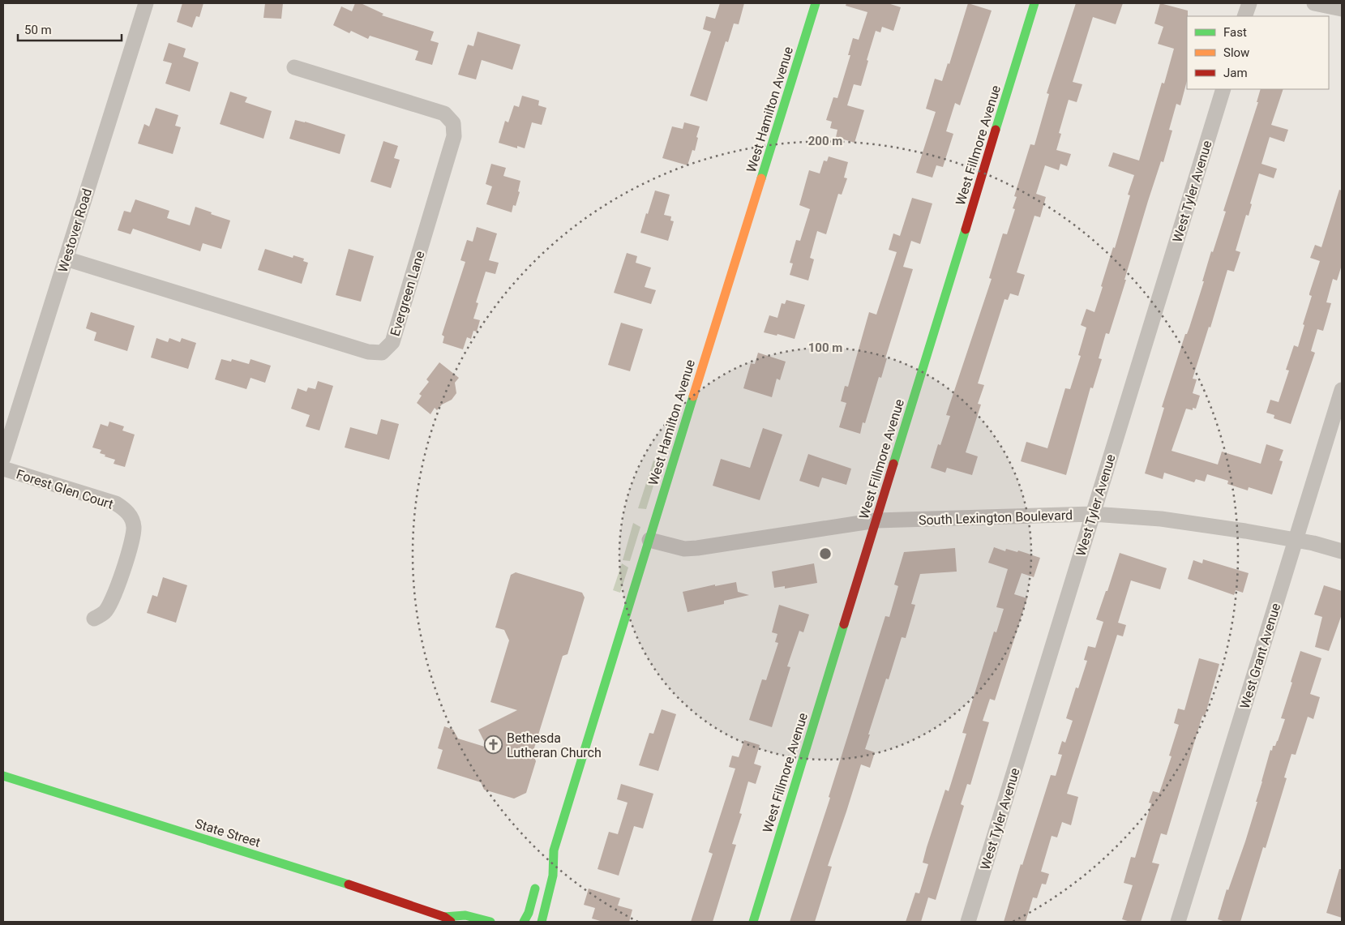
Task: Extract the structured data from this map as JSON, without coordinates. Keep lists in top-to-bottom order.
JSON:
{
  "streets": {
    "street": [
      "West Hamilton Avenue",
      "West Fillmore Avenue",
      "West Tyler Avenue",
      "Westover Road",
      "Evergreen Lane",
      "Forest Glen Court",
      "South Lexington Boulevard",
      "West Grant Avenue",
      "State Street"
    ]
  },
  "crossings": [
    ["West Hamilton Avenue", "South Lexington Boulevard"],
    ["West Fillmore Avenue", "South Lexington Boulevard"],
    ["West Tyler Avenue", "South Lexington Boulevard"],
    ["Westover Road", "Evergreen Lane"],
    ["South Lexington Boulevard", "West Grant Avenue"]
  ],
  "places": {
    "church": ["Bethesda Lutheran Church"]
  },
  "legend": ["Fast", "Slow", "Jam"],
  "scale_bar": "50 m",
  "rings": ["200 m", "100 m"]
}
